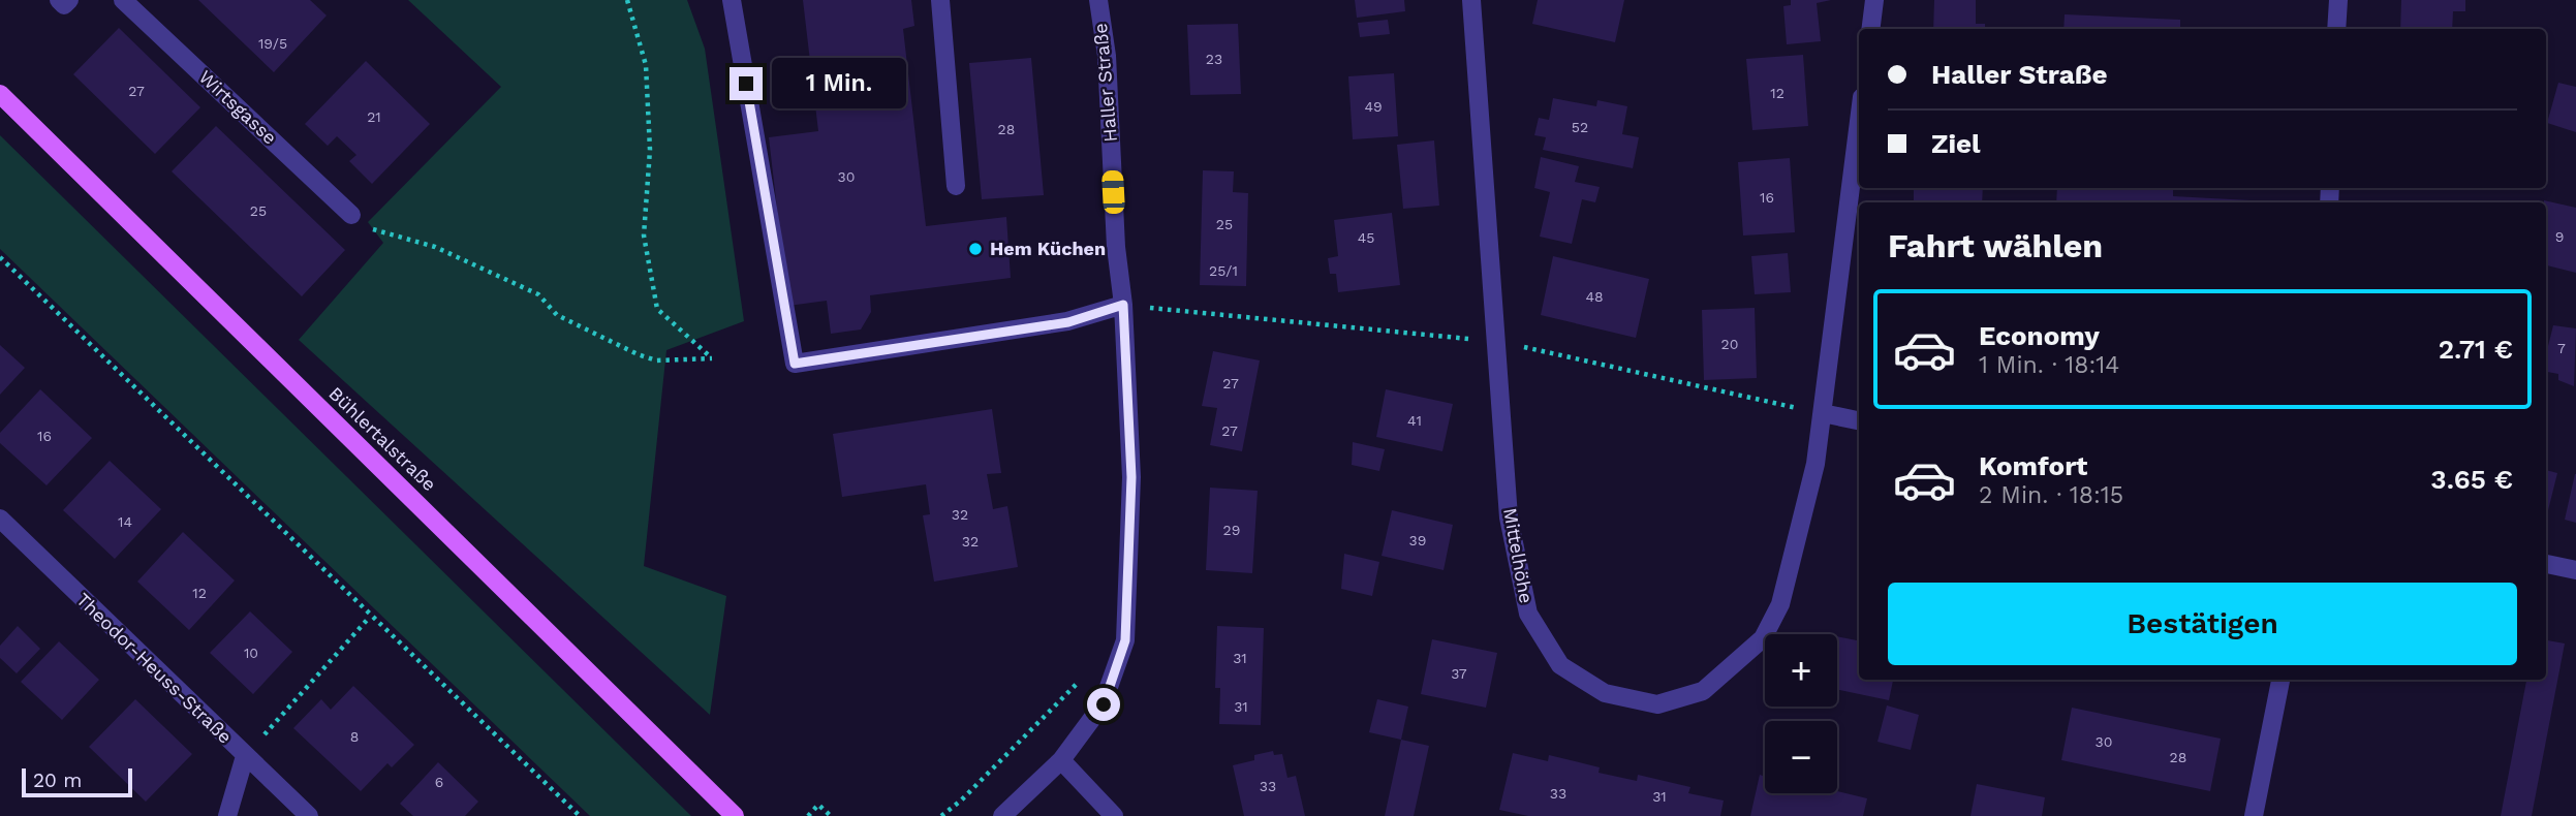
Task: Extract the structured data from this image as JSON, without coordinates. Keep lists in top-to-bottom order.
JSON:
{
  "streets": {
    "main road": ["Bühlertalstraße"],
    "street": [
      "Haller Straße",
      "Wirtsgasse",
      "Mittelhöhe",
      "Theodor-Heuss-Straße"
    ]
  },
  "places": ["Hem Küchen"],
  "house_numbers": [
    "19/5",
    "23",
    "27",
    "12",
    "49",
    "21",
    "52",
    "28",
    "30",
    "16",
    "25",
    "25",
    "9",
    "45",
    "25/1",
    "48",
    "20",
    "7",
    "27",
    "41",
    "27",
    "16",
    "32",
    "14",
    "29",
    "39",
    "32",
    "12",
    "10",
    "31",
    "37",
    "31",
    "8",
    "30",
    "28",
    "6",
    "33",
    "33",
    "31"
  ],
  "scale_bar": "20 m",
  "page": {
    "banner": ["Haller Straße", "Ziel"],
    "bubble": "1 Min.",
    "heading": "Fahrt wählen",
    "list": [
      {
        "name": "Economy",
        "note": "1 Min. · 18:14",
        "value": "2.71 €"
      },
      {
        "name": "Komfort",
        "note": "2 Min. · 18:15",
        "value": "3.65 €"
      }
    ],
    "buttons": "Bestätigen",
    "map_buttons": ["+", "−"],
    "scale": "20 m"
  }
}
